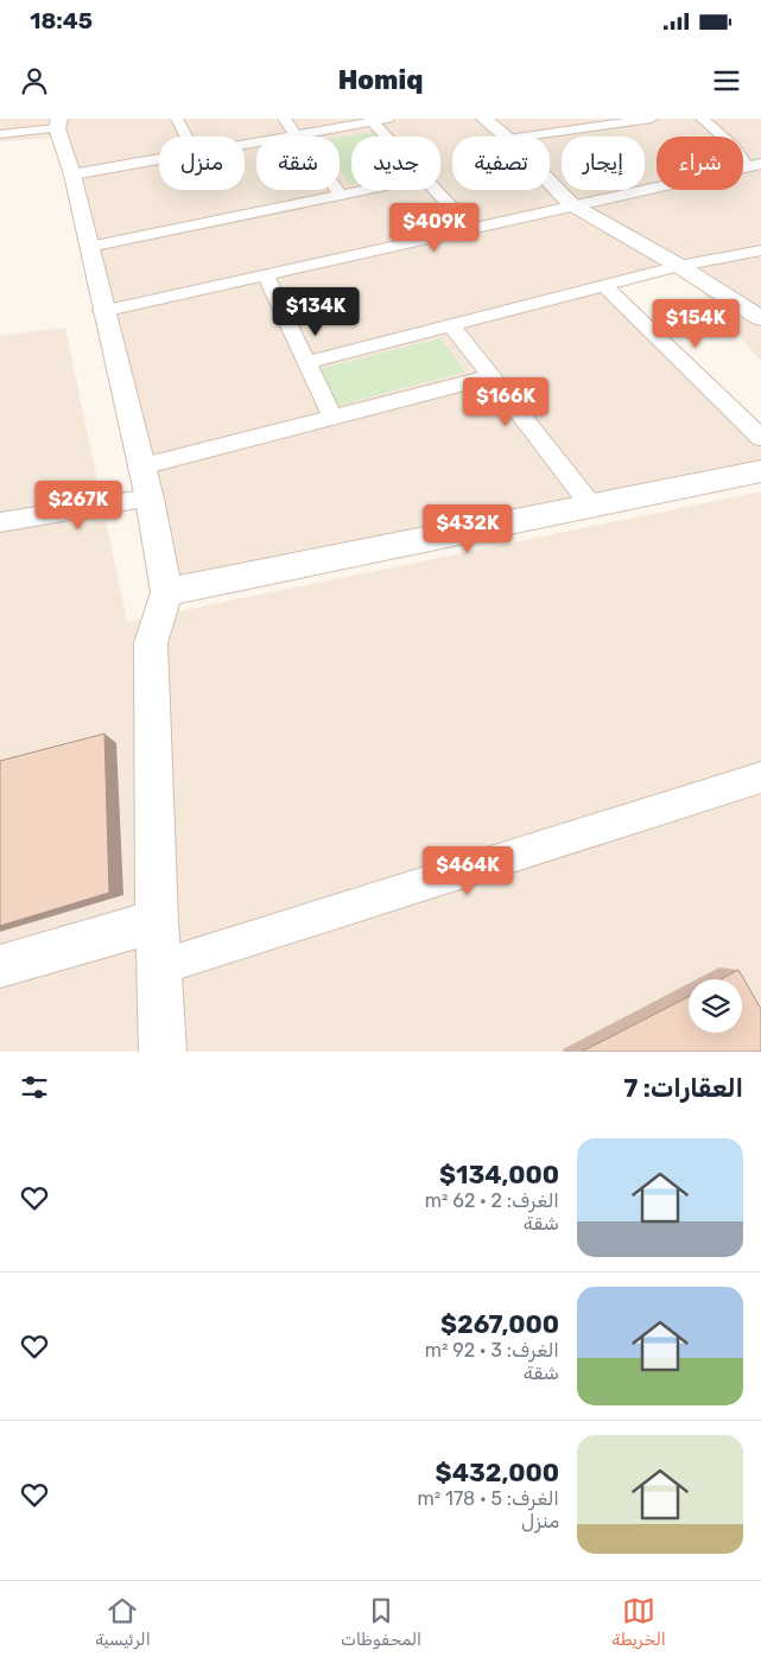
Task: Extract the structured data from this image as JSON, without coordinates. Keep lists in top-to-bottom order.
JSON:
{
  "page": {
    "status": "18:45",
    "header": "Homiq",
    "chip": [
      "شراء",
      "إيجار",
      "تصفية",
      "جديد",
      "شقة",
      "منزل"
    ],
    "price": [
      "$409K",
      "$134K",
      "$154K",
      "$166K",
      "$267K",
      "$432K",
      "$464K"
    ],
    "heading": "العقارات: 7",
    "list": [
      {
        "name": "$134,000",
        "note": "الغرف: 2 · 62 m² · شقة"
      },
      {
        "name": "$267,000",
        "note": "الغرف: 3 · 92 m² · شقة"
      },
      {
        "name": "$432,000",
        "note": "الغرف: 5 · 178 m² · منزل"
      }
    ],
    "tabs": ["الخريطة", "المحفوظات", "الرئيسية"]
  }
}
